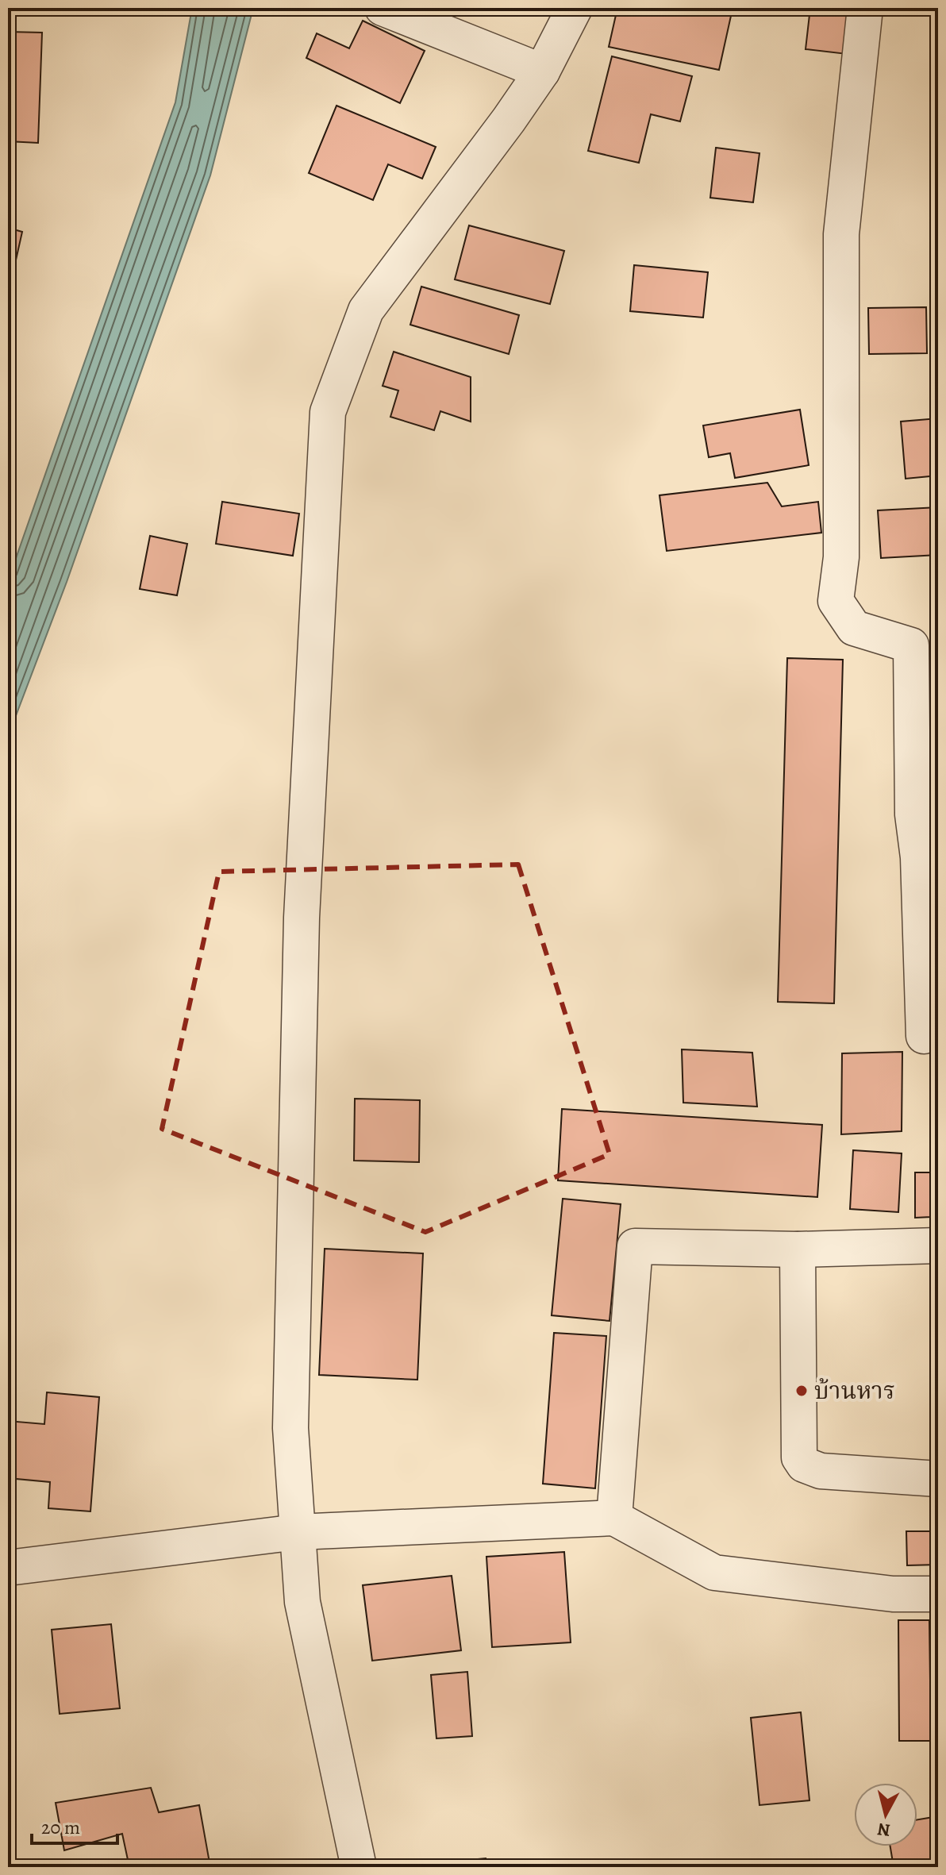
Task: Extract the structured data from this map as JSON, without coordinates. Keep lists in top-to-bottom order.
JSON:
{
  "places": ["บ้านหาร"],
  "scale_bar": "20 m",
  "north": "bottom"
}
